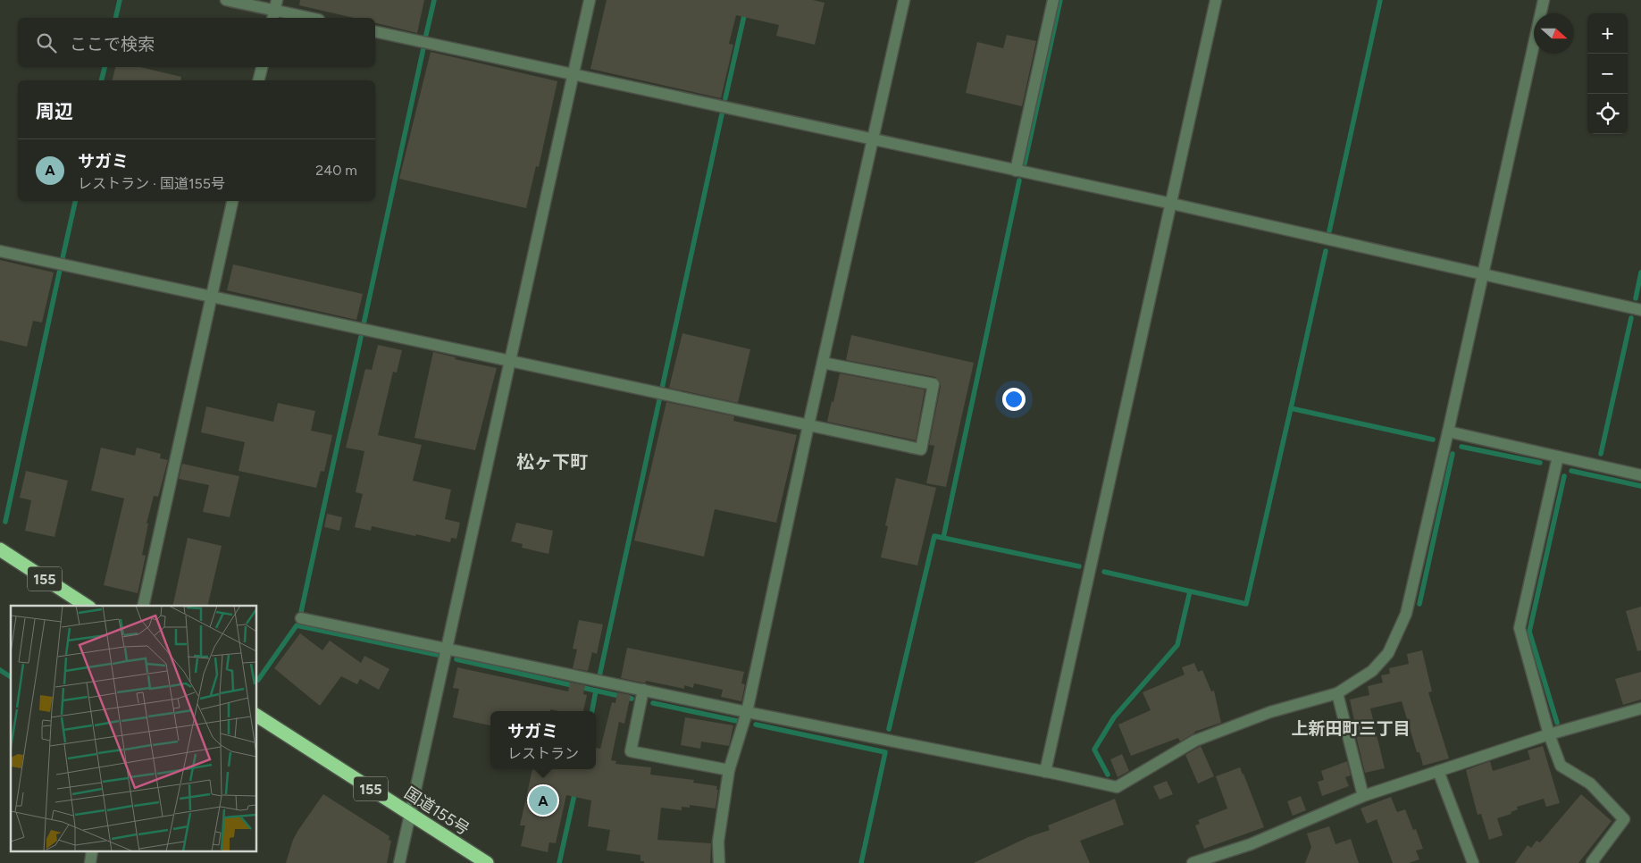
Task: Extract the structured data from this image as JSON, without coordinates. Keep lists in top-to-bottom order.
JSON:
{
  "streets": {
    "highway": ["155", "国道155号"]
  },
  "districts": ["松ヶ下町", "上新田町三丁目"],
  "north": "right",
  "page": {
    "map_buttons": ["+", "−"],
    "search": "ここで検索",
    "heading": "周辺",
    "list": [
      {
        "mark": "A",
        "name": "サガミ",
        "note": "レストラン · 国道155号",
        "value": "240 m"
      }
    ],
    "popup": ["サガミ", "レストラン"],
    "pins": "A"
  }
}
